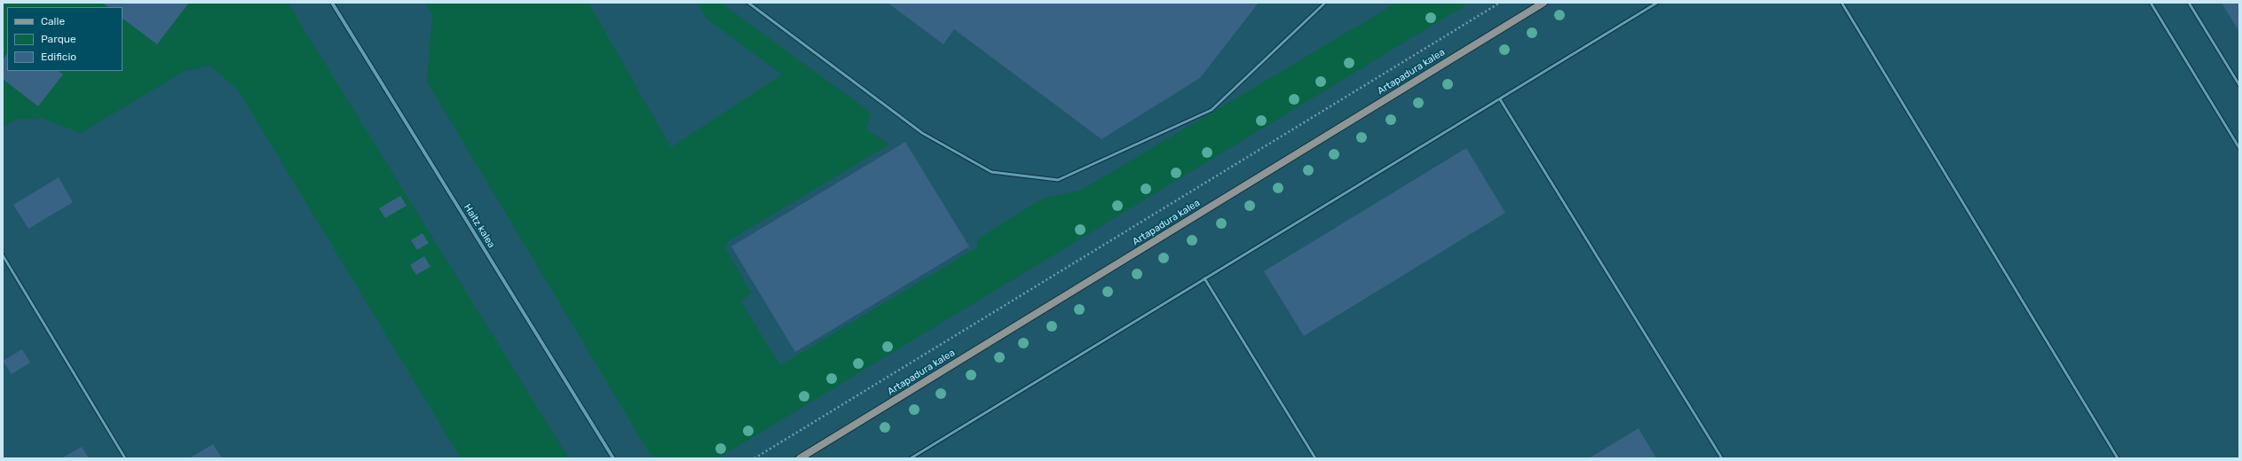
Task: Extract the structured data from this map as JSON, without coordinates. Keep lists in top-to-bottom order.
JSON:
{
  "streets": {
    "street": ["Artapadura kalea", "Haitz kalea"]
  },
  "legend": ["Calle", "Parque", "Edificio"]
}
